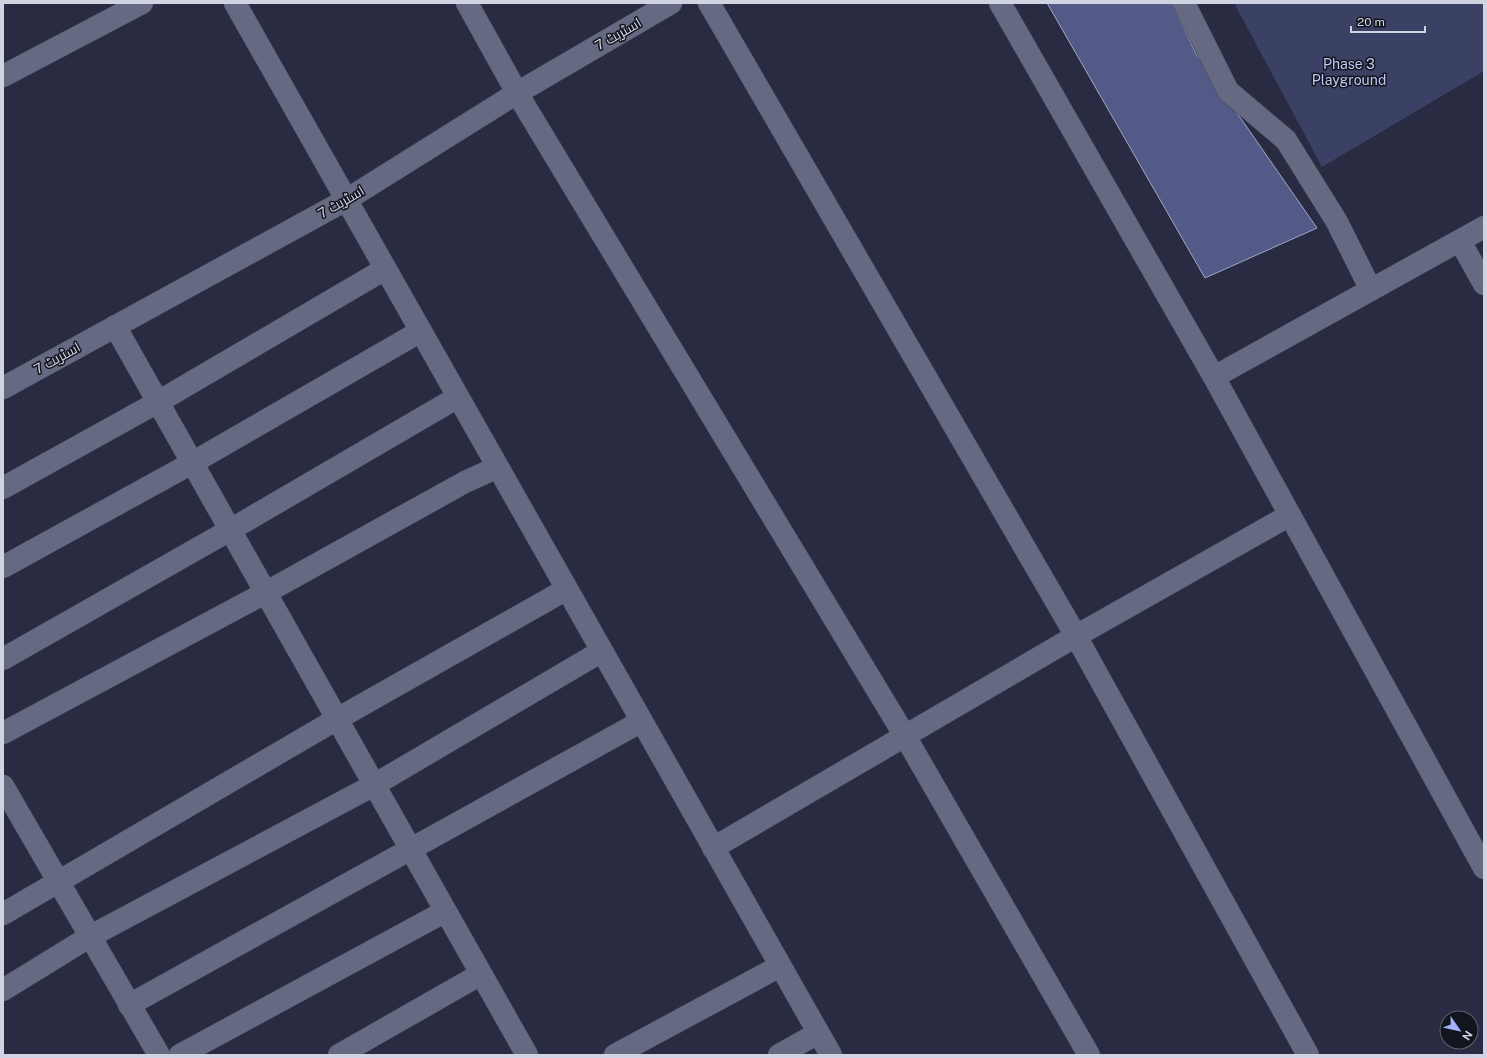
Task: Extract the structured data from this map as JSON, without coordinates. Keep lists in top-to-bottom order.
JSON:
{
  "streets": {
    "street": ["اسٹریٹ 7"]
  },
  "parks": ["Phase 3 Playground"],
  "scale_bar": "20 m",
  "north": "bottom right"
}
